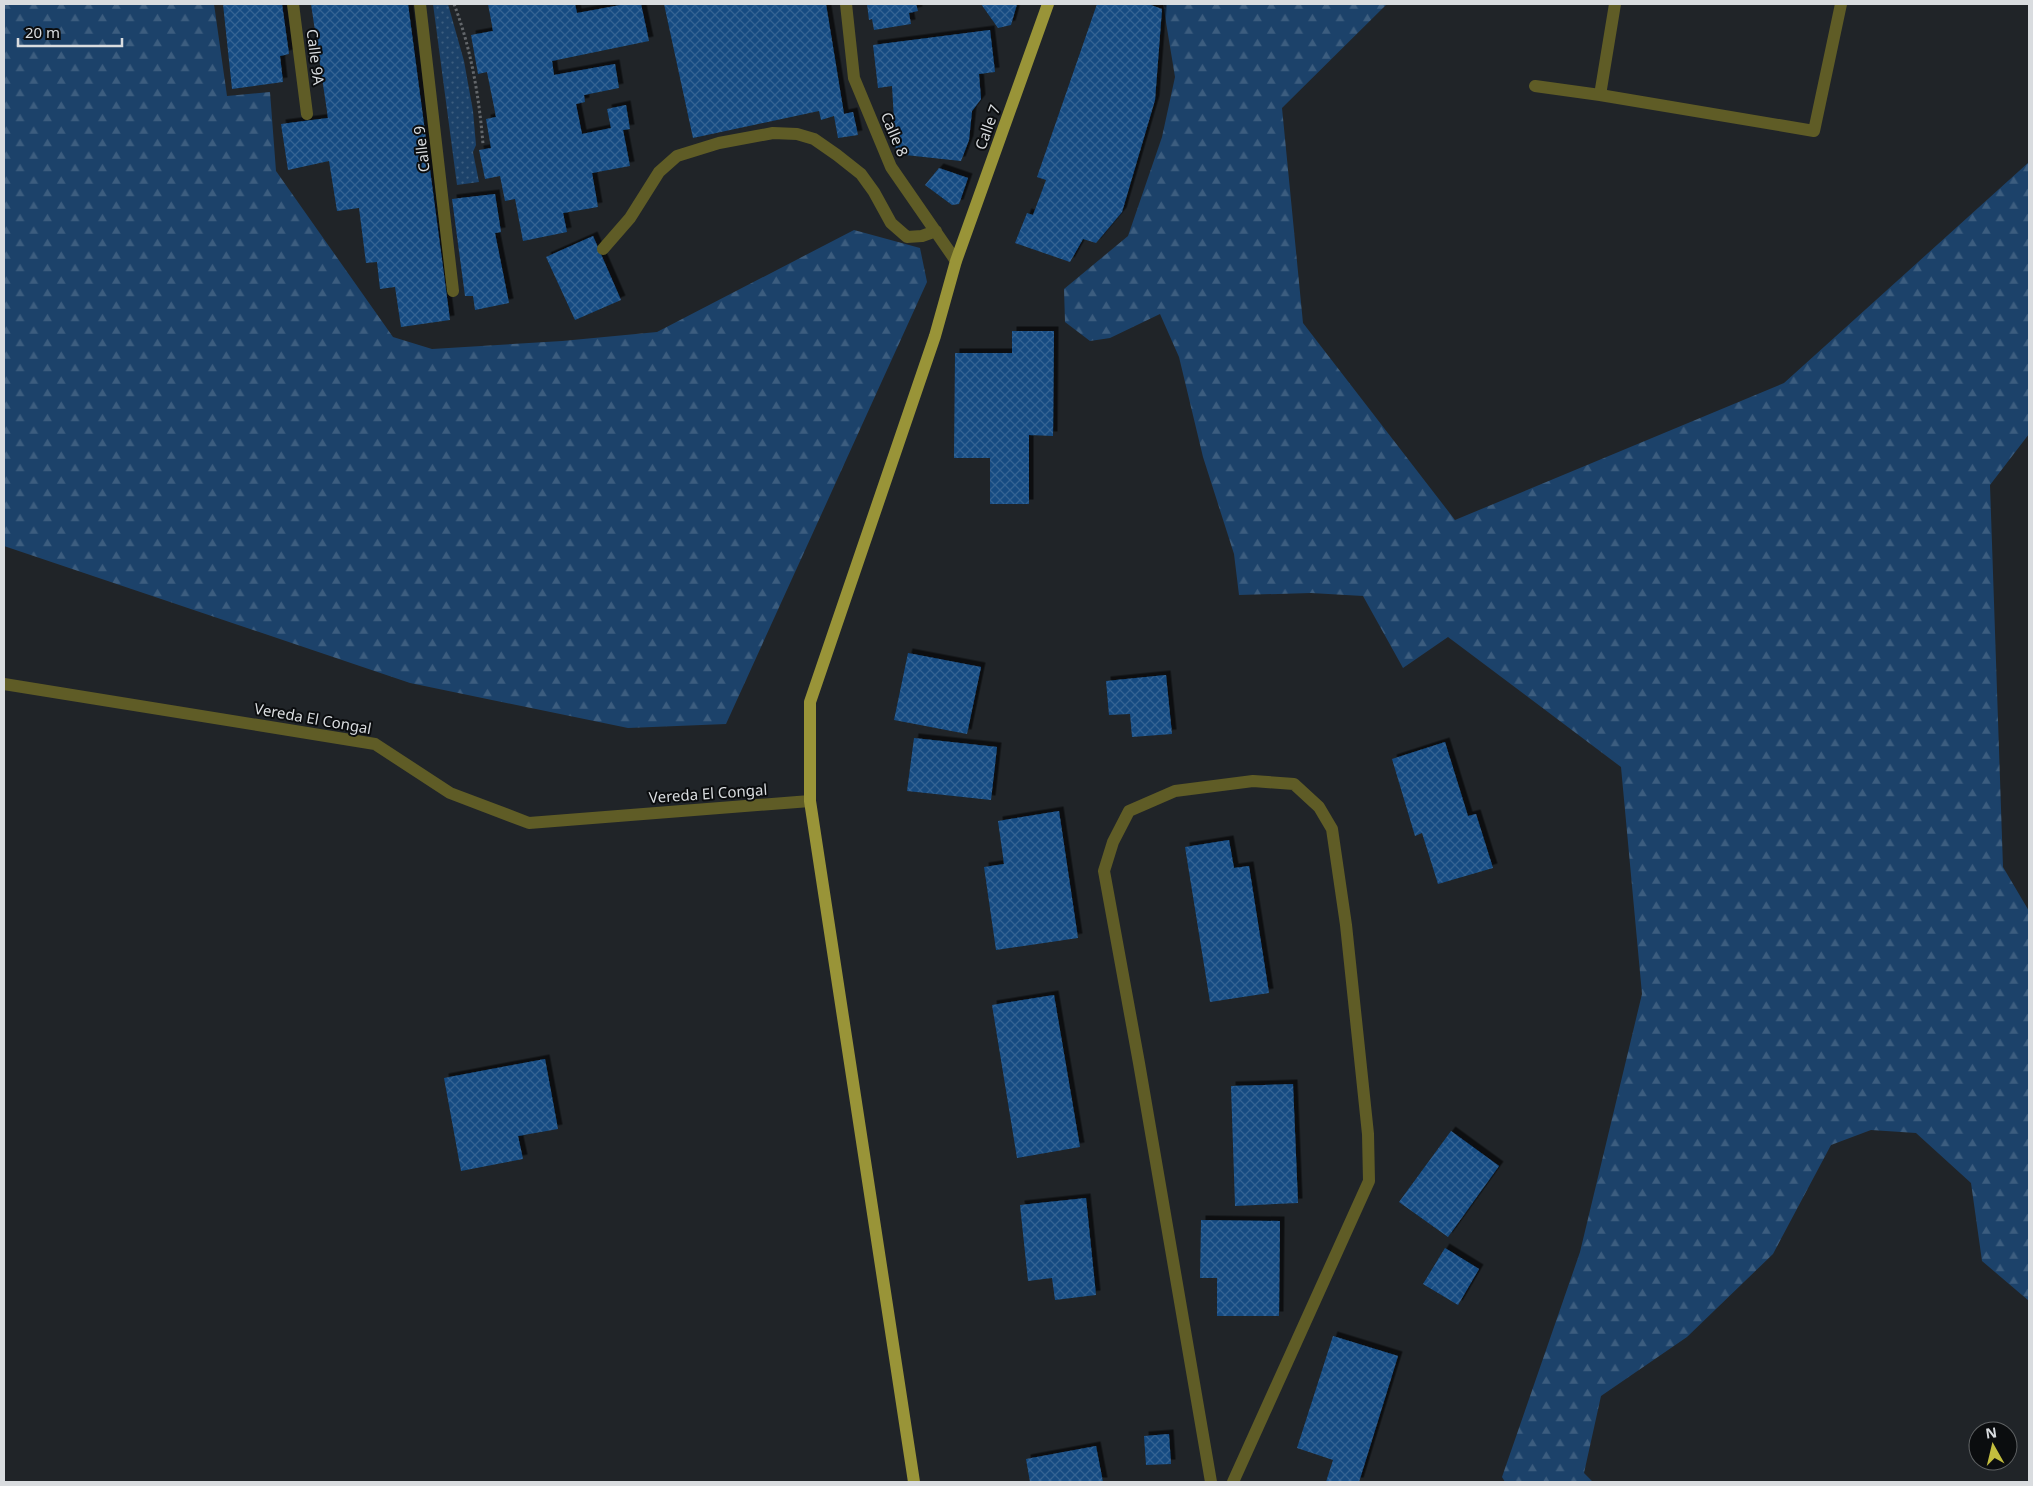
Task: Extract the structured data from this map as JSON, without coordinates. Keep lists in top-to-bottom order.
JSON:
{
  "streets": {
    "main road": ["Calle 7"],
    "street": [
      "Calle 9A",
      "Calle 8",
      "Calle 9",
      "Vereda El Congal"
    ]
  },
  "crossings": [
    ["Calle 7", "Calle 8"],
    ["Calle 7", "Vereda El Congal"]
  ],
  "scale_bar": "20 m",
  "north": "top"
}
